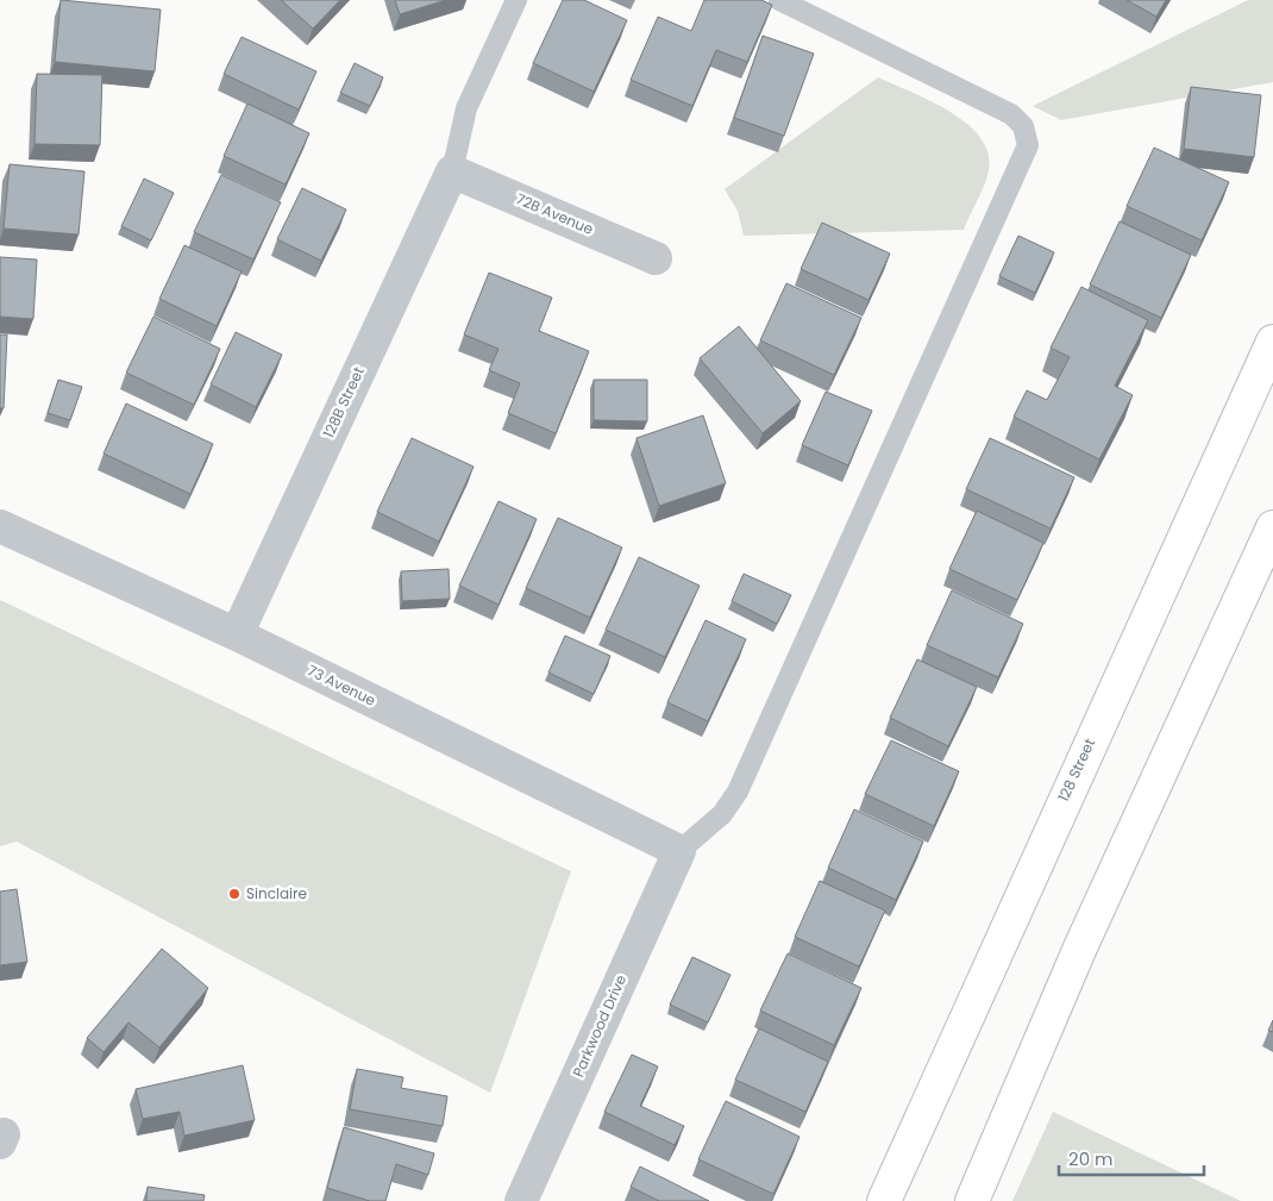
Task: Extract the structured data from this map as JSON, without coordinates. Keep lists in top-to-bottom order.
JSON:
{
  "streets": {
    "main road": ["128 Street"],
    "street": [
      "72B Avenue",
      "128B Street",
      "73 Avenue",
      "Parkwood Drive"
    ]
  },
  "crossings": [
    ["72B Avenue", "128B Street"],
    ["128B Street", "73 Avenue"],
    ["73 Avenue", "Parkwood Drive"]
  ],
  "places": ["Sinclaire"],
  "scale_bar": "20 m"
}
